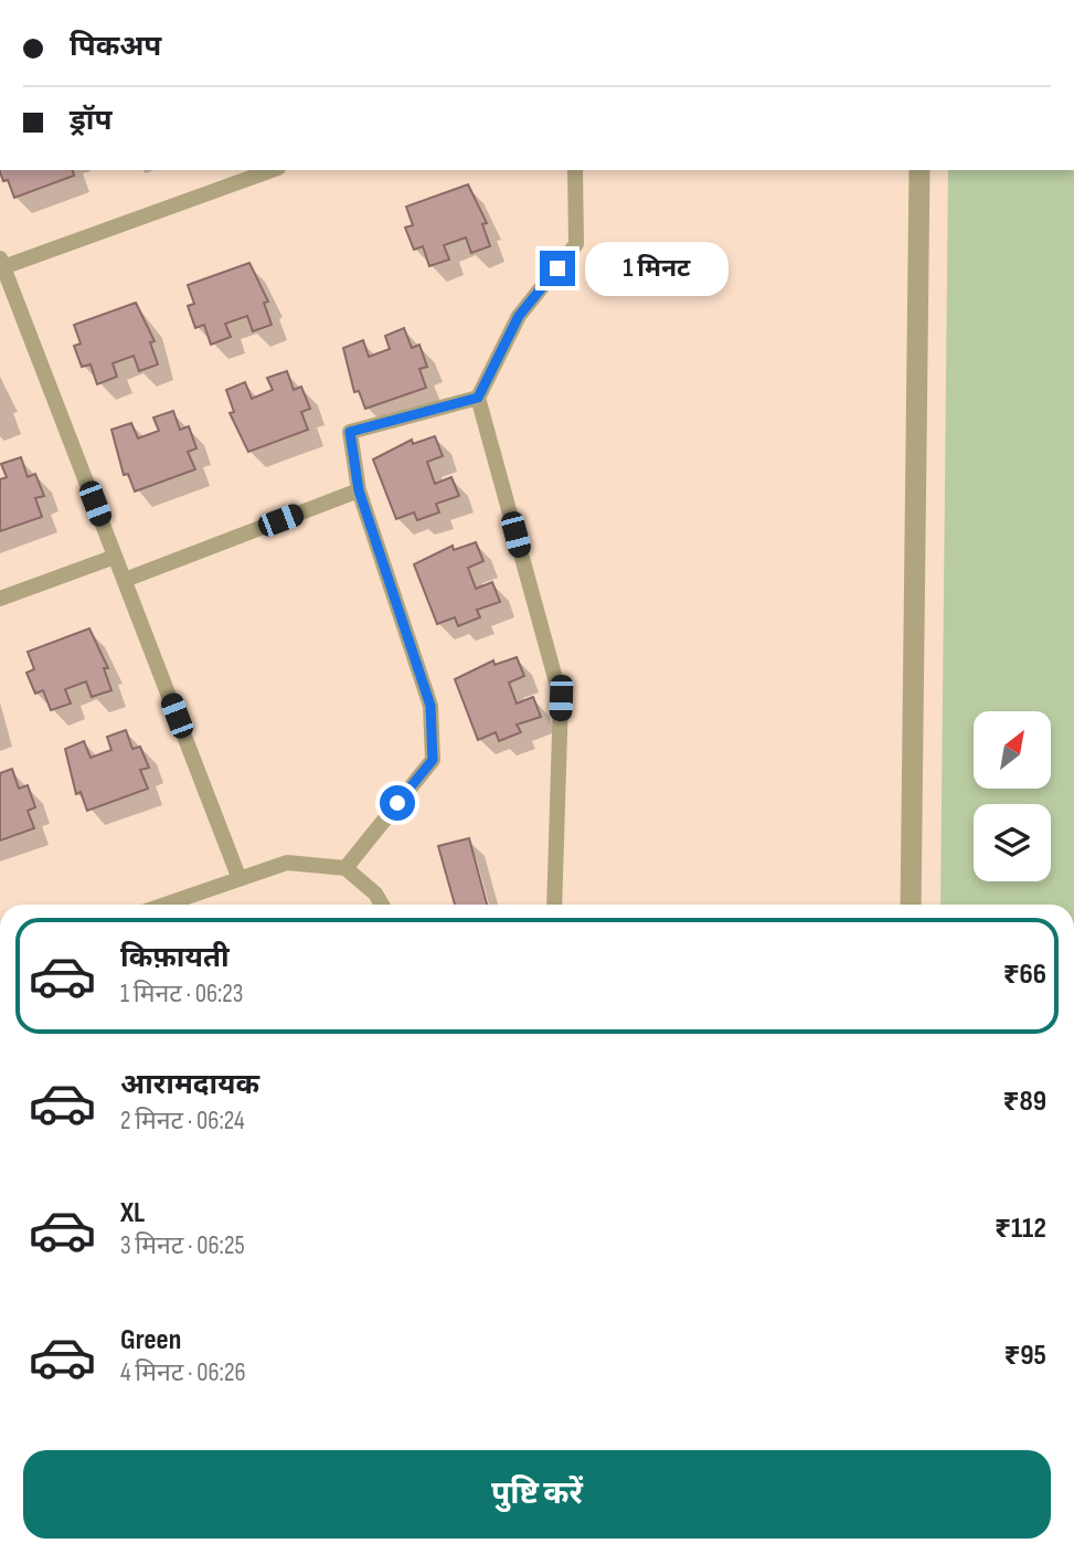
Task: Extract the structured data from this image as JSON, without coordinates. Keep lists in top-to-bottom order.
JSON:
{
  "north": "top right",
  "page": {
    "banner": ["पिकअप", "ड्रॉप"],
    "bubble": "1 मिनट",
    "list": [
      {
        "name": "किफ़ायती",
        "note": "1 मिनट · 06:23",
        "value": "₹66"
      },
      {
        "name": "आरामदायक",
        "note": "2 मिनट · 06:24",
        "value": "₹89"
      },
      {
        "name": "XL",
        "note": "3 मिनट · 06:25",
        "value": "₹112"
      },
      {
        "name": "Green",
        "note": "4 मिनट · 06:26",
        "value": "₹95"
      }
    ],
    "buttons": "पुष्टि करें"
  }
}
